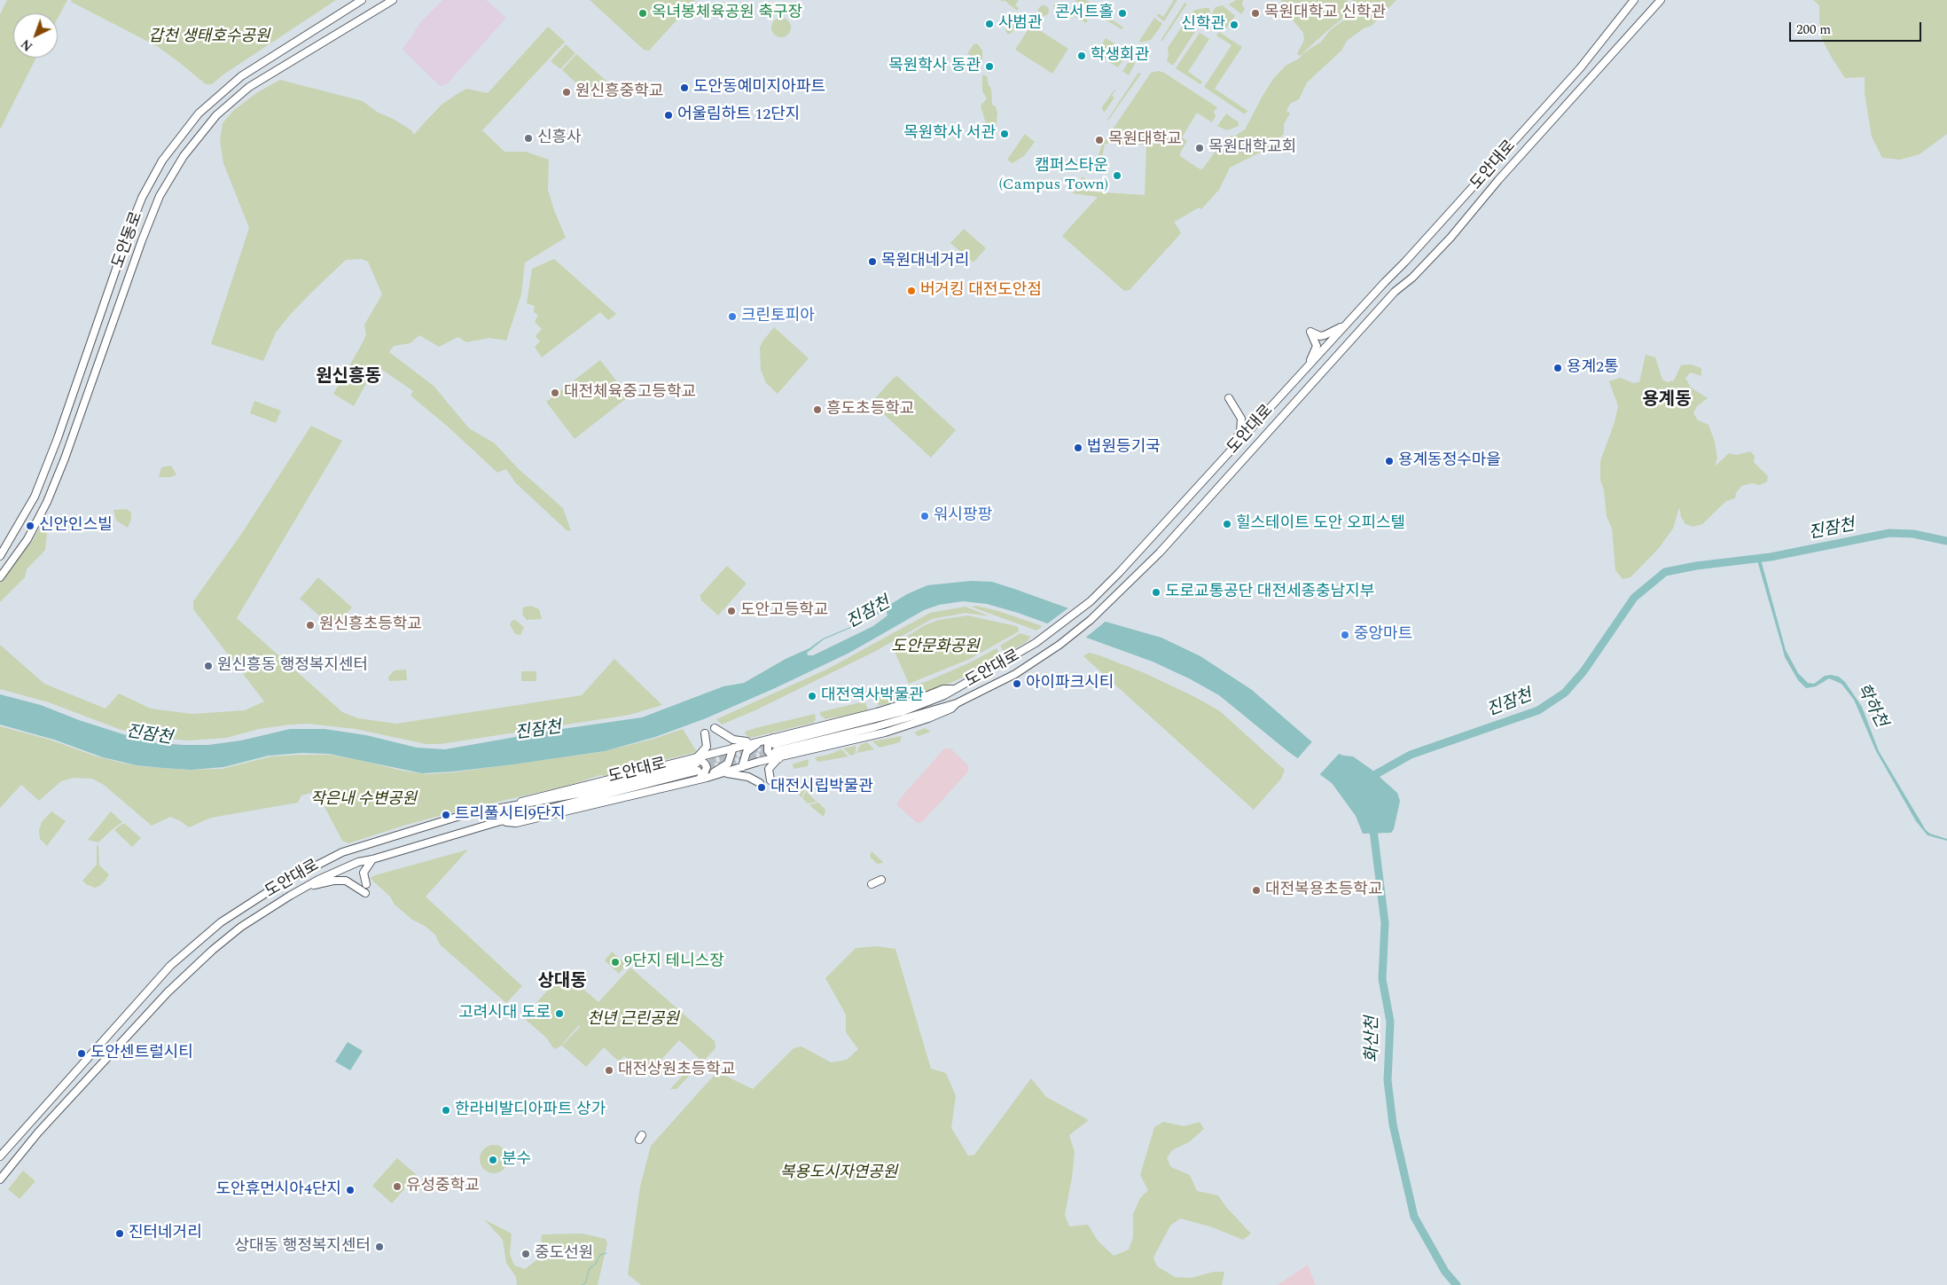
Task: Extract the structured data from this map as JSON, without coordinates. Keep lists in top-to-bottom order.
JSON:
{
  "streets": {
    "main road": ["도안대로", "도안동로"]
  },
  "districts": ["원신흥동", "용계동", "상대동"],
  "water": ["진잠천", "학하천", "화산천"],
  "parks": [
    "갑천 생태호수공원",
    "도안문화공원",
    "작은내 수변공원",
    "천년 근린공원",
    "복용도시자연공원"
  ],
  "places": [
    "옥녀봉체육공원 축구장",
    "콘서트홀",
    "목원대학교 신학관",
    "사범관",
    "신학관",
    "학생회관",
    "목원학사 동관",
    "도안동예미지아파트",
    "원신흥중학교",
    "어울림하트 12단지",
    "목원학사 서관",
    "신흥사",
    "목원대학교",
    "목원대학교회",
    "캠퍼스타운 (Campus Town)",
    "목원대네거리",
    "버거킹 대전도안점",
    "크린토피아",
    "용계2통",
    "대전체육중고등학교",
    "흥도초등학교",
    "법원등기국",
    "용계동정수마을",
    "워시팡팡",
    "힐스테이트 도안 오피스텔",
    "신안인스빌",
    "도로교통공단 대전세종충남지부",
    "도안고등학교",
    "원신흥초등학교",
    "중앙마트",
    "원신흥동 행정복지센터",
    "아이파크시티",
    "대전역사박물관",
    "대전시립박물관",
    "트리풀시티9단지",
    "대전복용초등학교",
    "9단지 테니스장",
    "고려시대 도로",
    "도안센트럴시티",
    "대전상원초등학교",
    "한라비발디아파트 상가",
    "분수",
    "유성중학교",
    "도안휴먼시아4단지",
    "진터네거리",
    "상대동 행정복지센터",
    "중도선원"
  ],
  "scale_bar": "200 m",
  "north": "bottom left"
}
